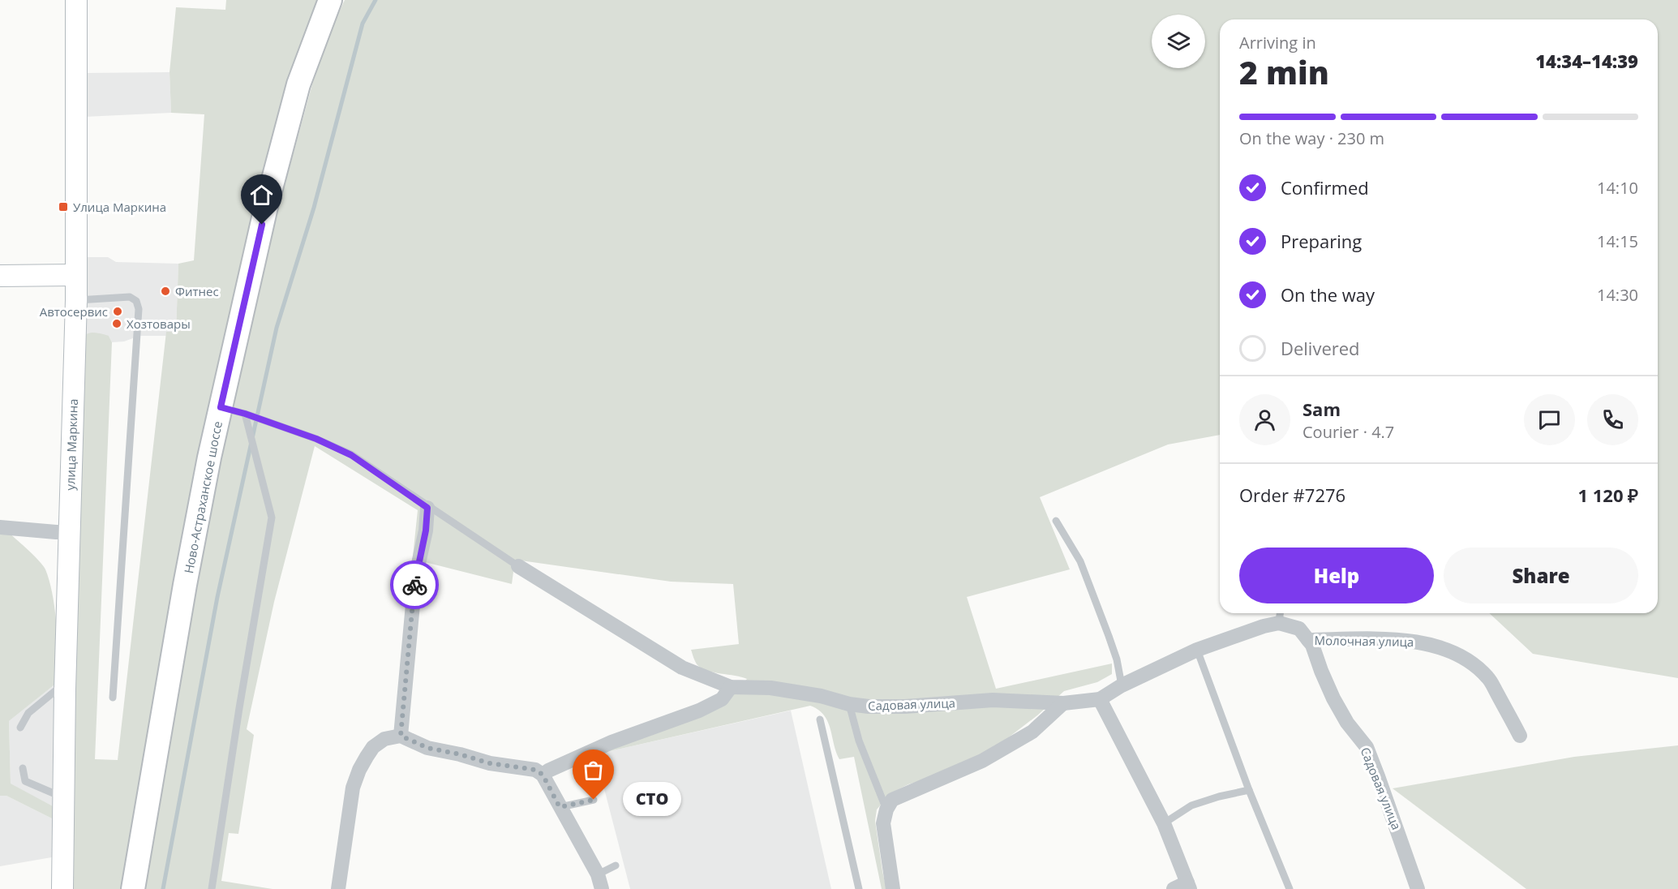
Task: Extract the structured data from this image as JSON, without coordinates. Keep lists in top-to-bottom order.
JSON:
{
  "streets": {
    "main road": ["Ново-Астраханское шоссе"],
    "street": ["улица Маркина", "Молочная улица", "Садовая улица"]
  },
  "crossings": [
    ["Молочная улица", "Садовая улица"]
  ],
  "places": {
    "transit": ["Улица Маркина"],
    "other": [
      "Фитнес",
      "Автосервис",
      "Хозтовары",
      "СТО"
    ]
  },
  "page": {
    "heading": ["2 min", "Arriving in", "14:34–14:39"],
    "panel": [
      "Sam",
      "Courier · 4.7",
      "Order #7276",
      "1 120 ₽"
    ],
    "bar": "On the way · 230 m",
    "list": [
      ["Confirmed", "14:10"],
      ["Preparing", "14:15"],
      ["On the way", "14:30"],
      "Delivered"
    ],
    "buttons": ["Help", "Share"],
    "bubble": "СТО"
  }
}
